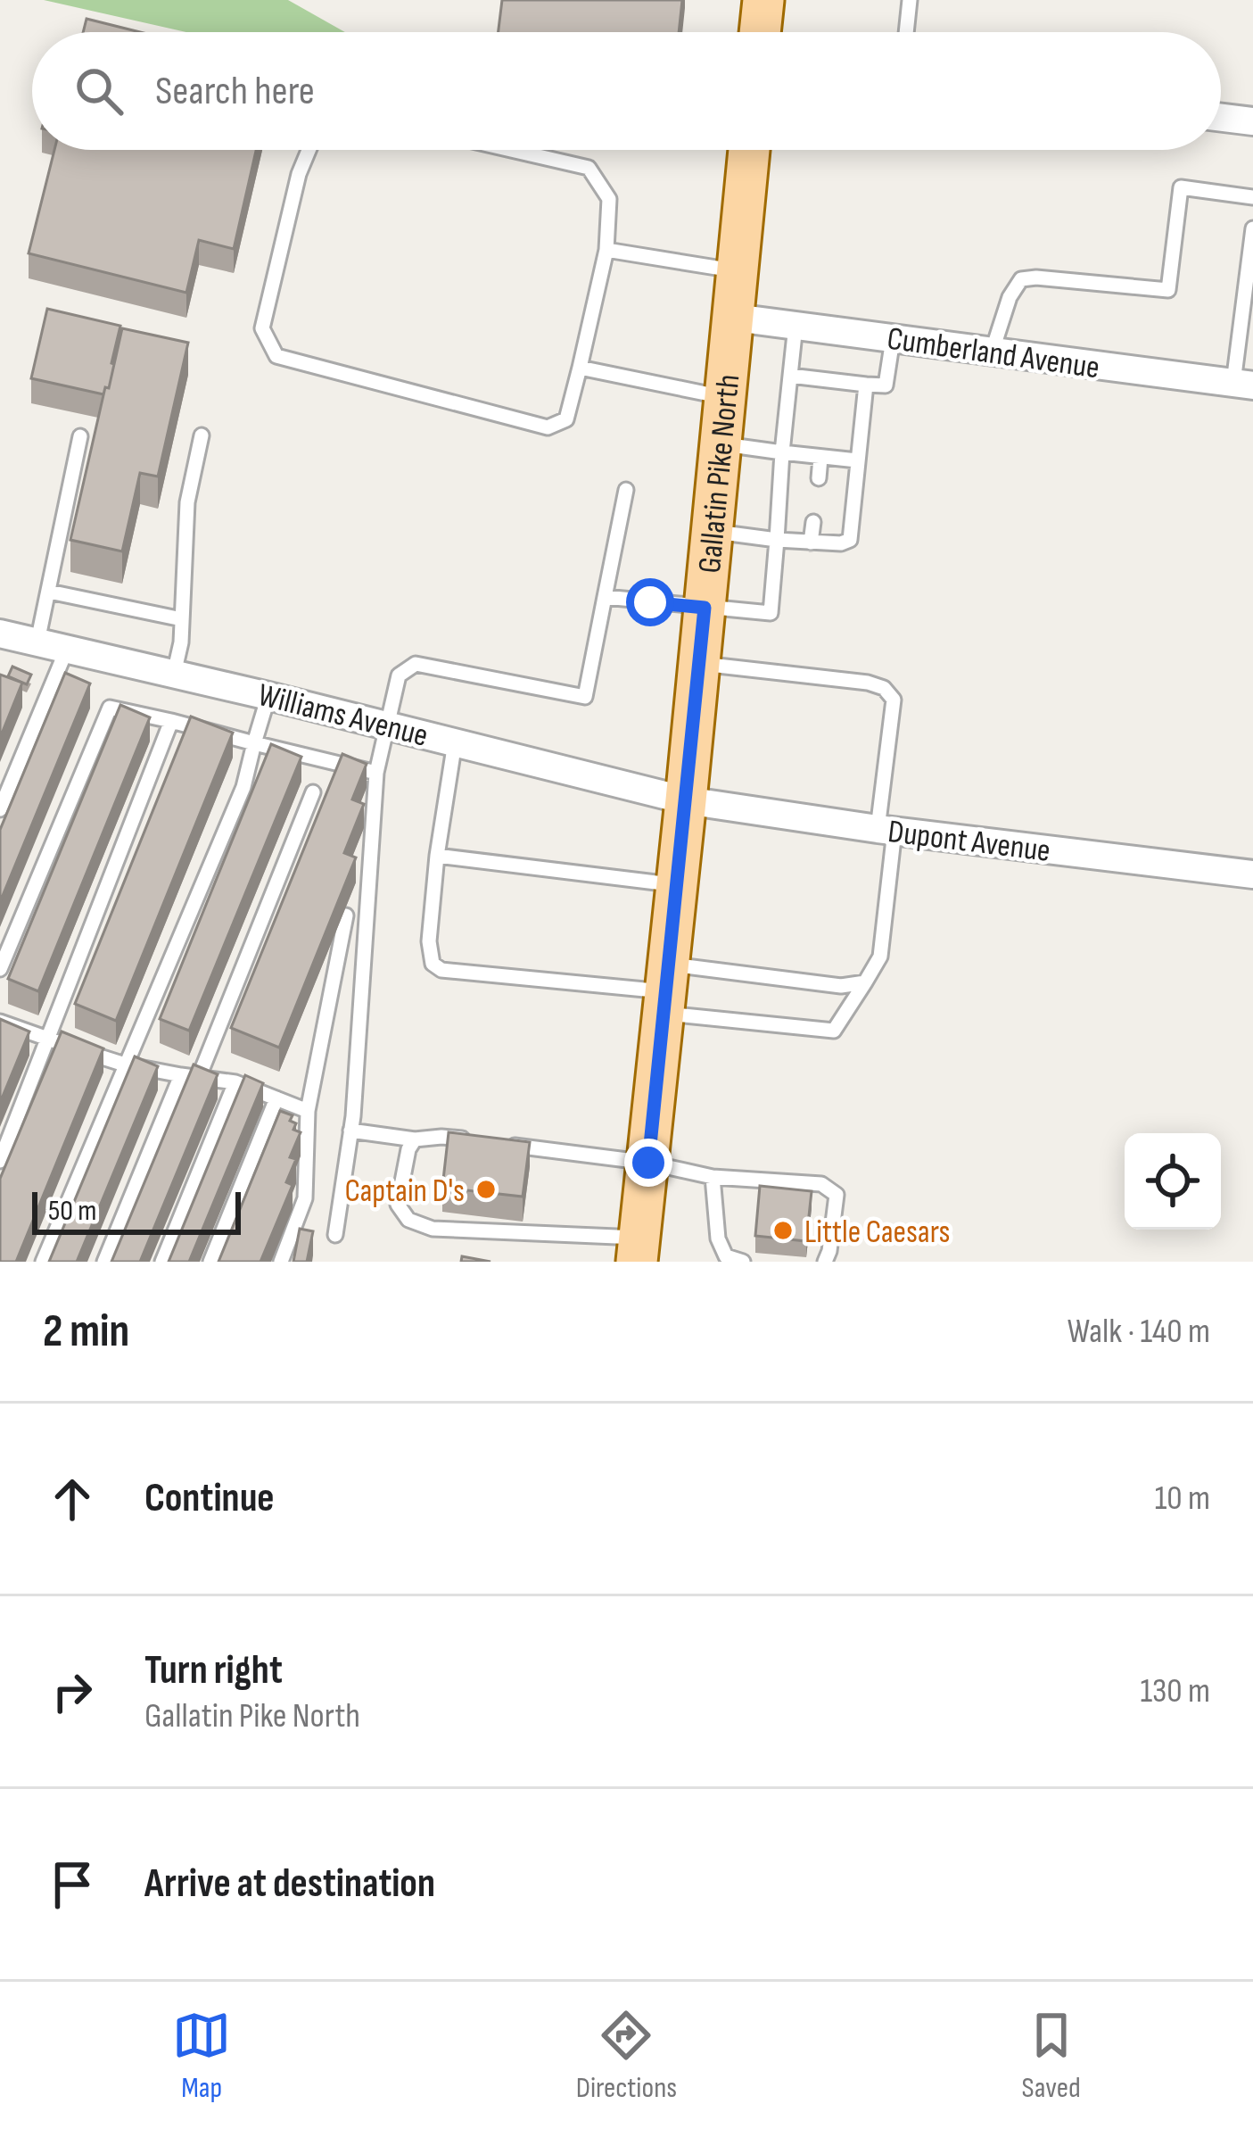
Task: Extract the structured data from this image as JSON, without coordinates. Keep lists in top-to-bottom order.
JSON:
{
  "streets": {
    "main road": ["Gallatin Pike North"],
    "street": ["Cumberland Avenue", "Williams Avenue", "Dupont Avenue"]
  },
  "crossings": [
    ["Cumberland Avenue", "Gallatin Pike North"],
    ["Gallatin Pike North", "Williams Avenue"],
    ["Gallatin Pike North", "Dupont Avenue"],
    ["Williams Avenue", "Dupont Avenue"]
  ],
  "places": ["Captain D's", "Little Caesars"],
  "scale_bar": "50 m",
  "page": {
    "search": "Search here",
    "scale": "50 m",
    "heading": ["2 min", "Walk · 140 m"],
    "list": [
      ["Continue", "10 m"],
      ["Turn right", "Gallatin Pike North", "130 m"],
      "Arrive at destination"
    ],
    "nav": ["Map", "Directions", "Saved"]
  }
}
